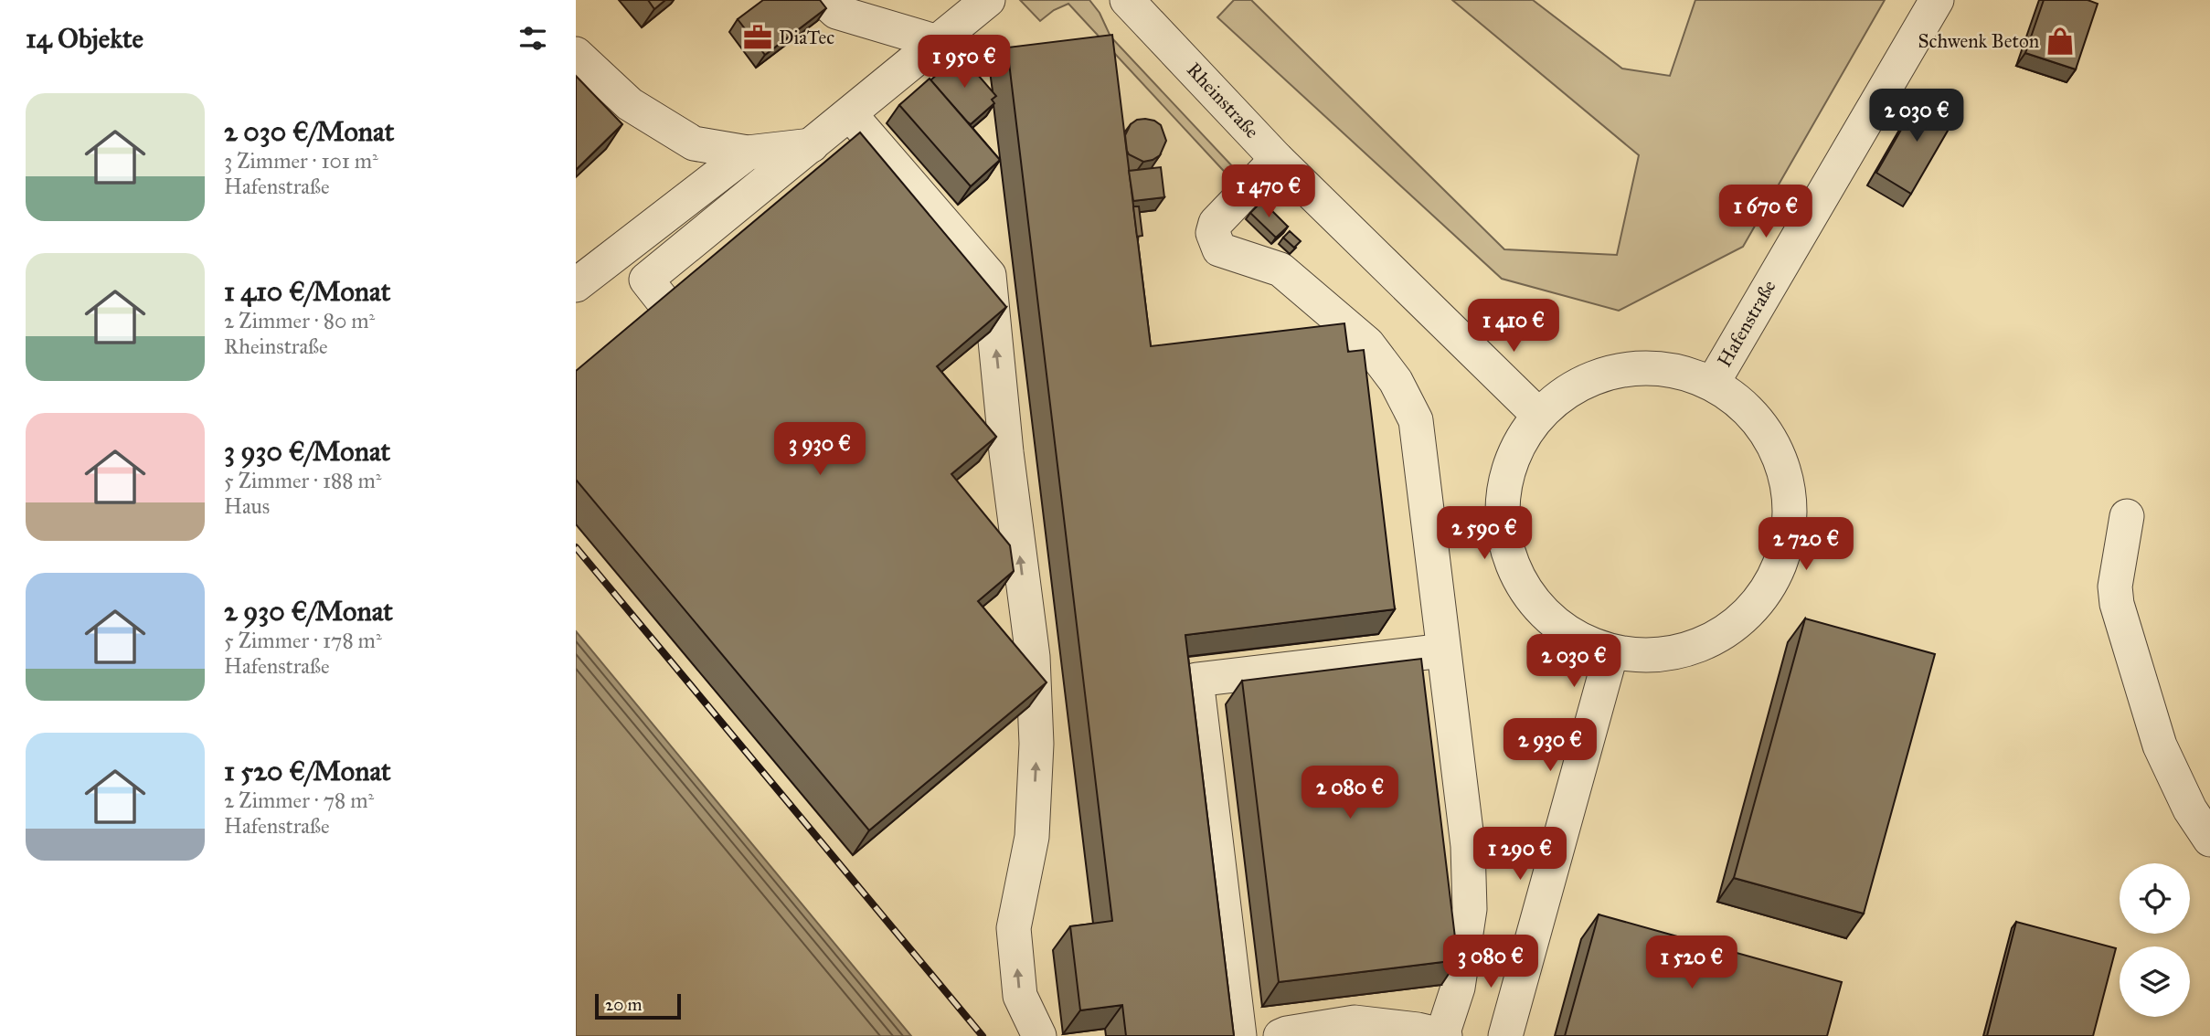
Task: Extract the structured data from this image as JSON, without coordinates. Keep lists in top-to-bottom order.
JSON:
{
  "streets": {
    "street": ["Rheinstraße", "Hafenstraße"]
  },
  "places": {
    "office": ["DiaTec"],
    "shop": ["Schwenk Beton"]
  },
  "scale_bar": "20 m",
  "page": {
    "heading": "14 Objekte",
    "price": [
      "1 950 €",
      "2 030 €",
      "1 470 €",
      "1 670 €",
      "1 410 €",
      "3 930 €",
      "2 590 €",
      "2 720 €",
      "2 030 €",
      "2 930 €",
      "2 080 €",
      "1 290 €",
      "3 080 €",
      "1 520 €"
    ],
    "list": [
      {
        "name": "2 030 €/Monat",
        "note": "3 Zimmer · 101 m² · Hafenstraße"
      },
      {
        "name": "1 410 €/Monat",
        "note": "2 Zimmer · 80 m² · Rheinstraße"
      },
      {
        "name": "3 930 €/Monat",
        "note": "5 Zimmer · 188 m² · Haus"
      },
      {
        "name": "2 930 €/Monat",
        "note": "5 Zimmer · 178 m² · Hafenstraße"
      },
      {
        "name": "1 520 €/Monat",
        "note": "2 Zimmer · 78 m² · Hafenstraße"
      }
    ],
    "scale": "20 m"
  }
}
